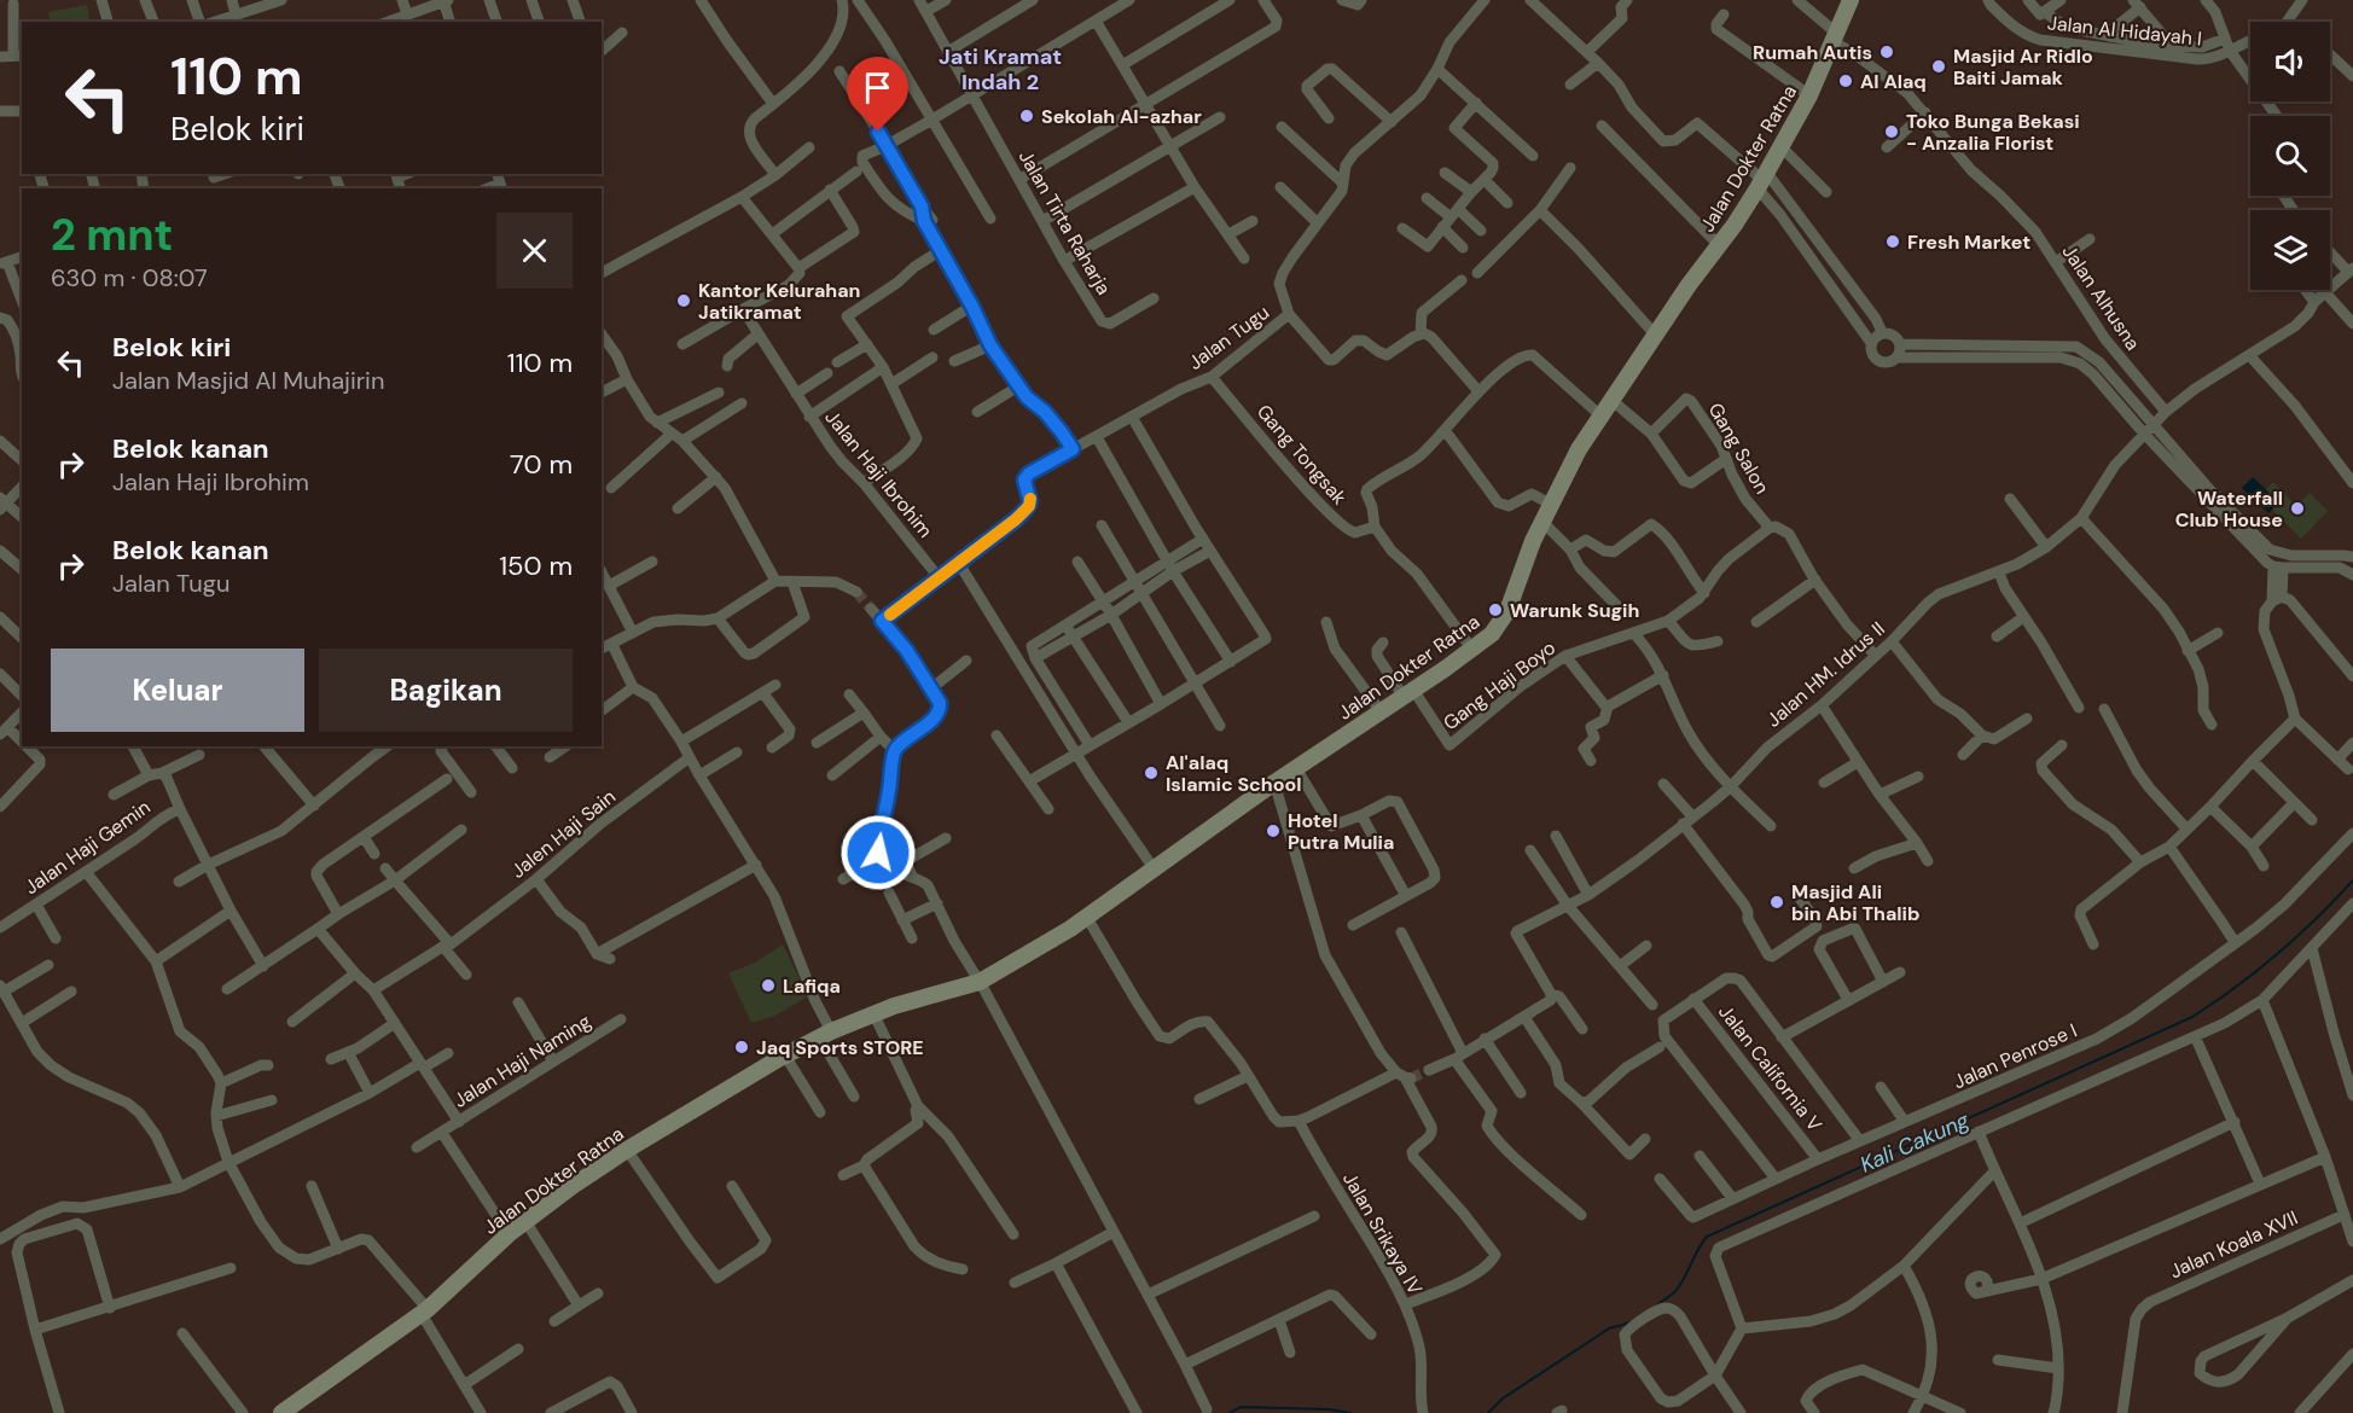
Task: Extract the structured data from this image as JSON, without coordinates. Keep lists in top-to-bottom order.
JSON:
{
  "streets": {
    "street": [
      "Jalan Al Hidayah I",
      "Jalan Dokter Ratna",
      "Jalan Tirta Raharja",
      "Jalan Alhusna",
      "Jalan Tugu",
      "Gang Salon",
      "Gang Tongsak",
      "Jalan Haji Ibrohim",
      "Jalan HM. Idrus II",
      "Gang Haji Boyo",
      "Jalen Haji Sain",
      "Jalan Haji Gemin",
      "Jalan Penrose I",
      "Jalan Haji Naming",
      "Jalan California V",
      "Jalan Srikaya IV",
      "Jalan Koala XVII"
    ]
  },
  "crossings": [
    ["Jalan Dokter Ratna", "Jalan Alhusna"],
    ["Jalan Dokter Ratna", "Gang Haji Boyo"],
    ["Jalan Alhusna", "Jalan HM. Idrus II"],
    ["Jalan Tugu", "Gang Tongsak"],
    ["Gang Salon", "Gang Haji Boyo"],
    ["Jalan Penrose I", "Jalan California V"]
  ],
  "districts": ["Jati Kramat Indah 2"],
  "water": ["Kali Cakung"],
  "places": [
    "Rumah Autis",
    "Masjid Ar Ridlo Baiti Jamak",
    "Al Alaq",
    "Sekolah Al-azhar",
    "Toko Bunga Bekasi - Anzalia Florist",
    "Fresh Market",
    "Kantor Kelurahan Jatikramat",
    "Waterfall Club House",
    "Warunk Sugih",
    "Al'alaq Islamic School",
    "Hotel Putra Mulia",
    "Masjid Ali bin Abi Thalib",
    "Lafiqa",
    "Jaq Sports STORE"
  ],
  "page": {
    "turn": ["110 m", "Belok kiri"],
    "heading": ["2 mnt", "630 m · 08:07"],
    "list": [
      {
        "name": "Belok kiri",
        "note": "Jalan Masjid Al Muhajirin",
        "value": "110 m"
      },
      {
        "name": "Belok kanan",
        "note": "Jalan Haji Ibrohim",
        "value": "70 m"
      },
      {
        "name": "Belok kanan",
        "note": "Jalan Tugu",
        "value": "150 m"
      }
    ],
    "buttons": ["Keluar", "Bagikan"]
  }
}
